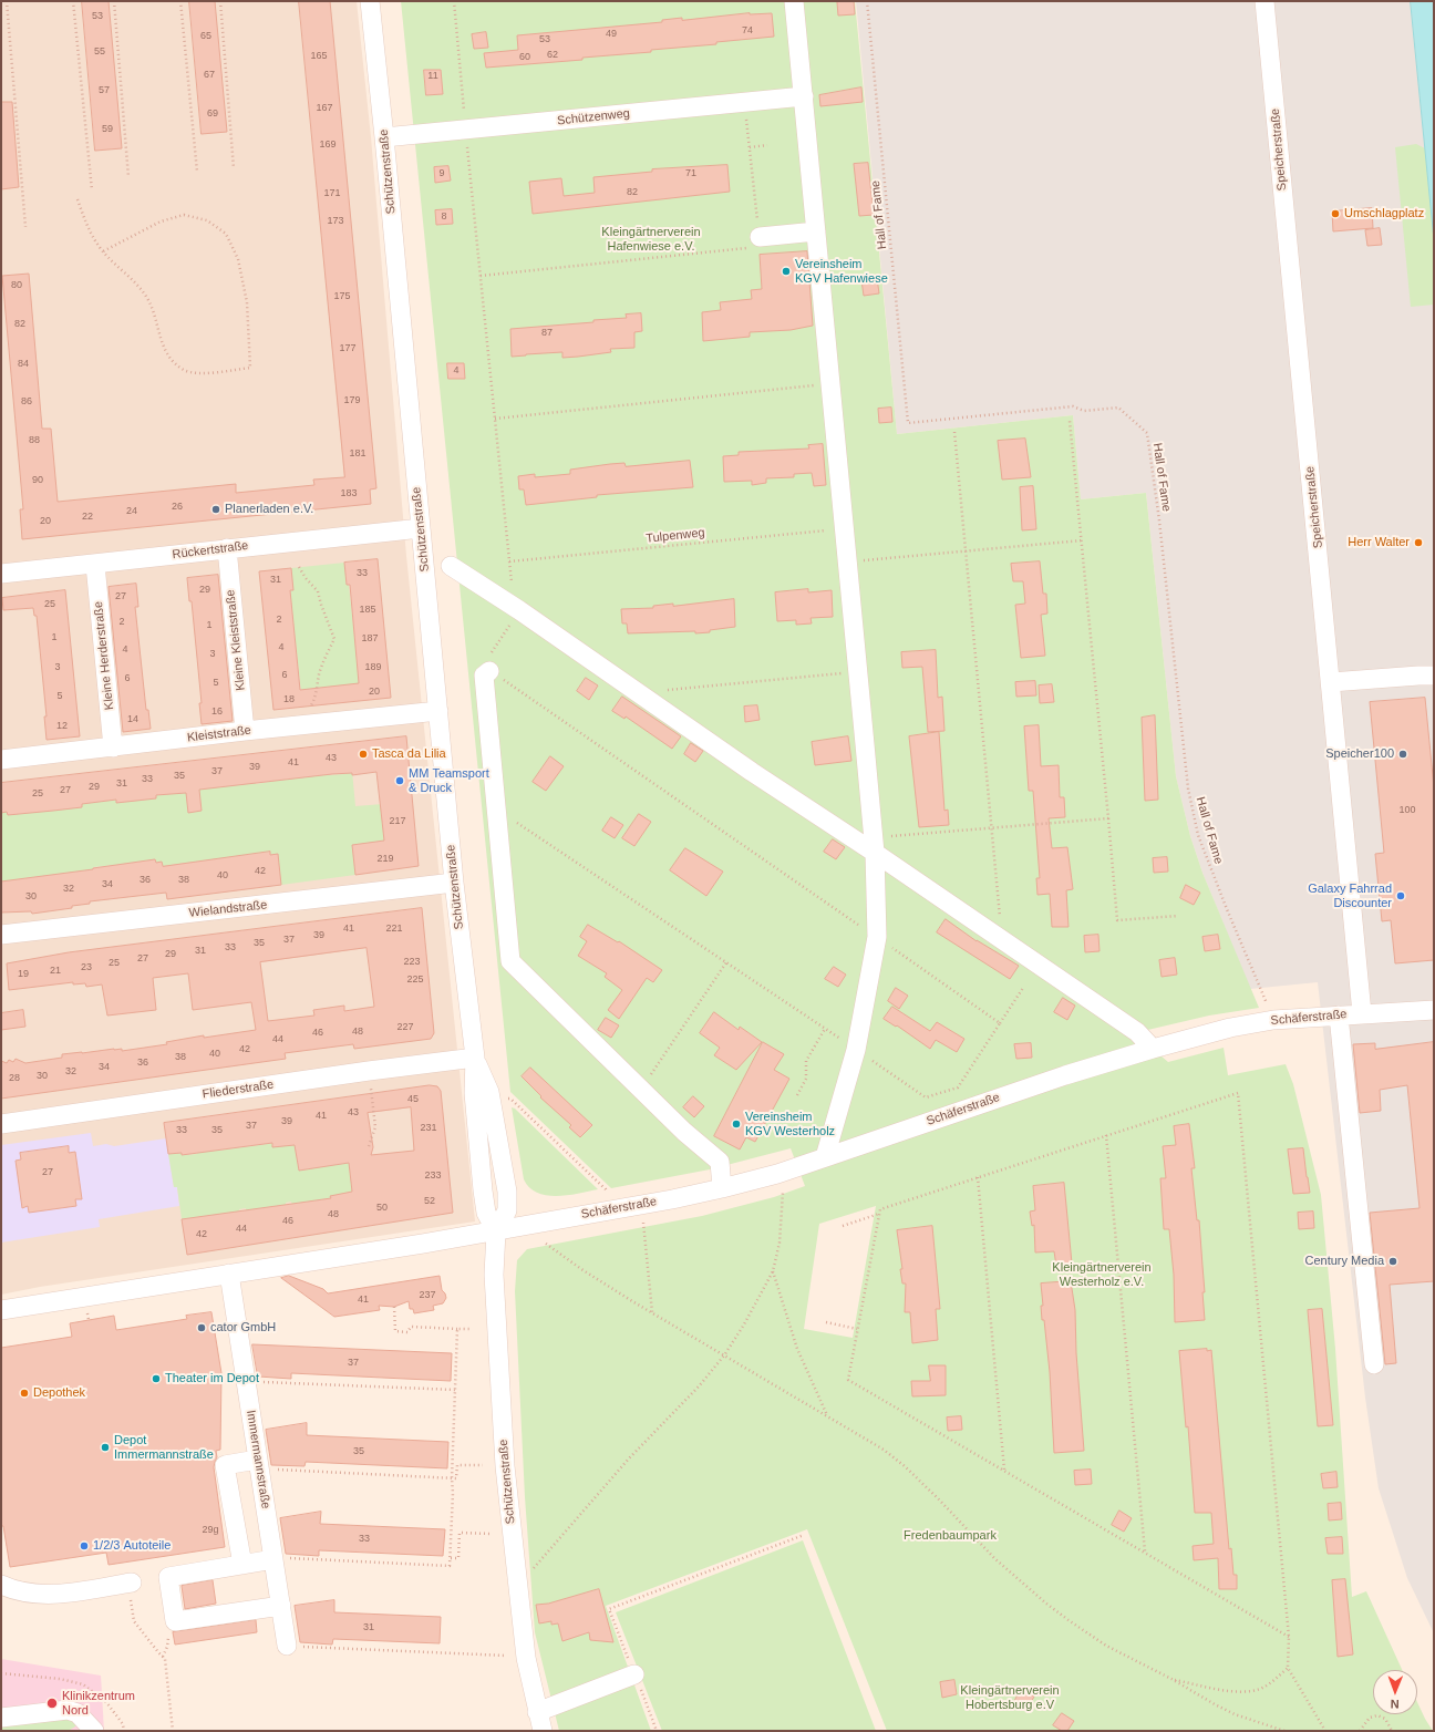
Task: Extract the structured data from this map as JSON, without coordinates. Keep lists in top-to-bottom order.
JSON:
{
  "streets": {
    "street": [
      "Schützenweg",
      "Speicherstraße",
      "Schützenstraße",
      "Rückertstraße",
      "Kleine Kleiststraße",
      "Kleine Herderstraße",
      "Kleiststraße",
      "Wielandstraße",
      "Schäferstraße",
      "Fliederstraße",
      "Immermannstraße"
    ],
    "path": ["Hall of Fame", "Tulpenweg"]
  },
  "crossings": [
    ["Schützenweg", "Schützenstraße"],
    ["Speicherstraße", "Schäferstraße"],
    ["Schützenstraße", "Rückertstraße"],
    ["Schützenstraße", "Kleiststraße"],
    ["Schützenstraße", "Wielandstraße"],
    ["Schützenstraße", "Schäferstraße"],
    ["Schützenstraße", "Fliederstraße"],
    ["Hall of Fame", "Schäferstraße"],
    ["Rückertstraße", "Kleine Kleiststraße"],
    ["Rückertstraße", "Kleine Herderstraße"],
    ["Kleine Kleiststraße", "Kleiststraße"],
    ["Kleine Herderstraße", "Kleiststraße"]
  ],
  "parks": [
    "Kleingärtnerverein Hafenwiese e.V.",
    "Kleingärtnerverein Westerholz e.V.",
    "Fredenbaumpark",
    "Kleingärtnerverein Hobertsburg e.V"
  ],
  "places": [
    "Umschlagplatz",
    "Vereinsheim KGV Hafenwiese",
    "Planerladen e.V.",
    "Herr Walter",
    "Tasca da Lilia",
    "Speicher100",
    "MM Teamsport & Druck",
    "Galaxy Fahrrad Discounter",
    "Vereinsheim KGV Westerholz",
    "Century Media",
    "cator GmbH",
    "Theater im Depot",
    "Depothek",
    "Depot Immermannstraße",
    "1/2/3 Autoteile",
    "Klinikzentrum Nord"
  ],
  "house_numbers": [
    "53",
    "74",
    "49",
    "65",
    "53",
    "55",
    "62",
    "165",
    "60",
    "67",
    "11",
    "57",
    "167",
    "69",
    "59",
    "169",
    "9",
    "71",
    "82",
    "171",
    "8",
    "173",
    "80",
    "175",
    "82",
    "87",
    "177",
    "84",
    "4",
    "179",
    "86",
    "88",
    "181",
    "90",
    "183",
    "26",
    "24",
    "22",
    "20",
    "33",
    "31",
    "29",
    "27",
    "25",
    "185",
    "2",
    "2",
    "1",
    "1",
    "187",
    "4",
    "4",
    "3",
    "3",
    "189",
    "6",
    "6",
    "5",
    "20",
    "5",
    "18",
    "16",
    "14",
    "12",
    "43",
    "41",
    "39",
    "37",
    "35",
    "33",
    "31",
    "29",
    "27",
    "25",
    "100",
    "217",
    "219",
    "42",
    "40",
    "36",
    "38",
    "34",
    "32",
    "30",
    "41",
    "221",
    "39",
    "37",
    "35",
    "33",
    "31",
    "29",
    "27",
    "223",
    "25",
    "23",
    "21",
    "19",
    "225",
    "227",
    "48",
    "46",
    "44",
    "42",
    "40",
    "38",
    "36",
    "34",
    "32",
    "30",
    "28",
    "45",
    "43",
    "41",
    "39",
    "37",
    "231",
    "33",
    "35",
    "27",
    "233",
    "52",
    "50",
    "48",
    "46",
    "44",
    "42",
    "237",
    "41",
    "37",
    "35",
    "29g",
    "33",
    "31"
  ],
  "north": "bottom"
}
